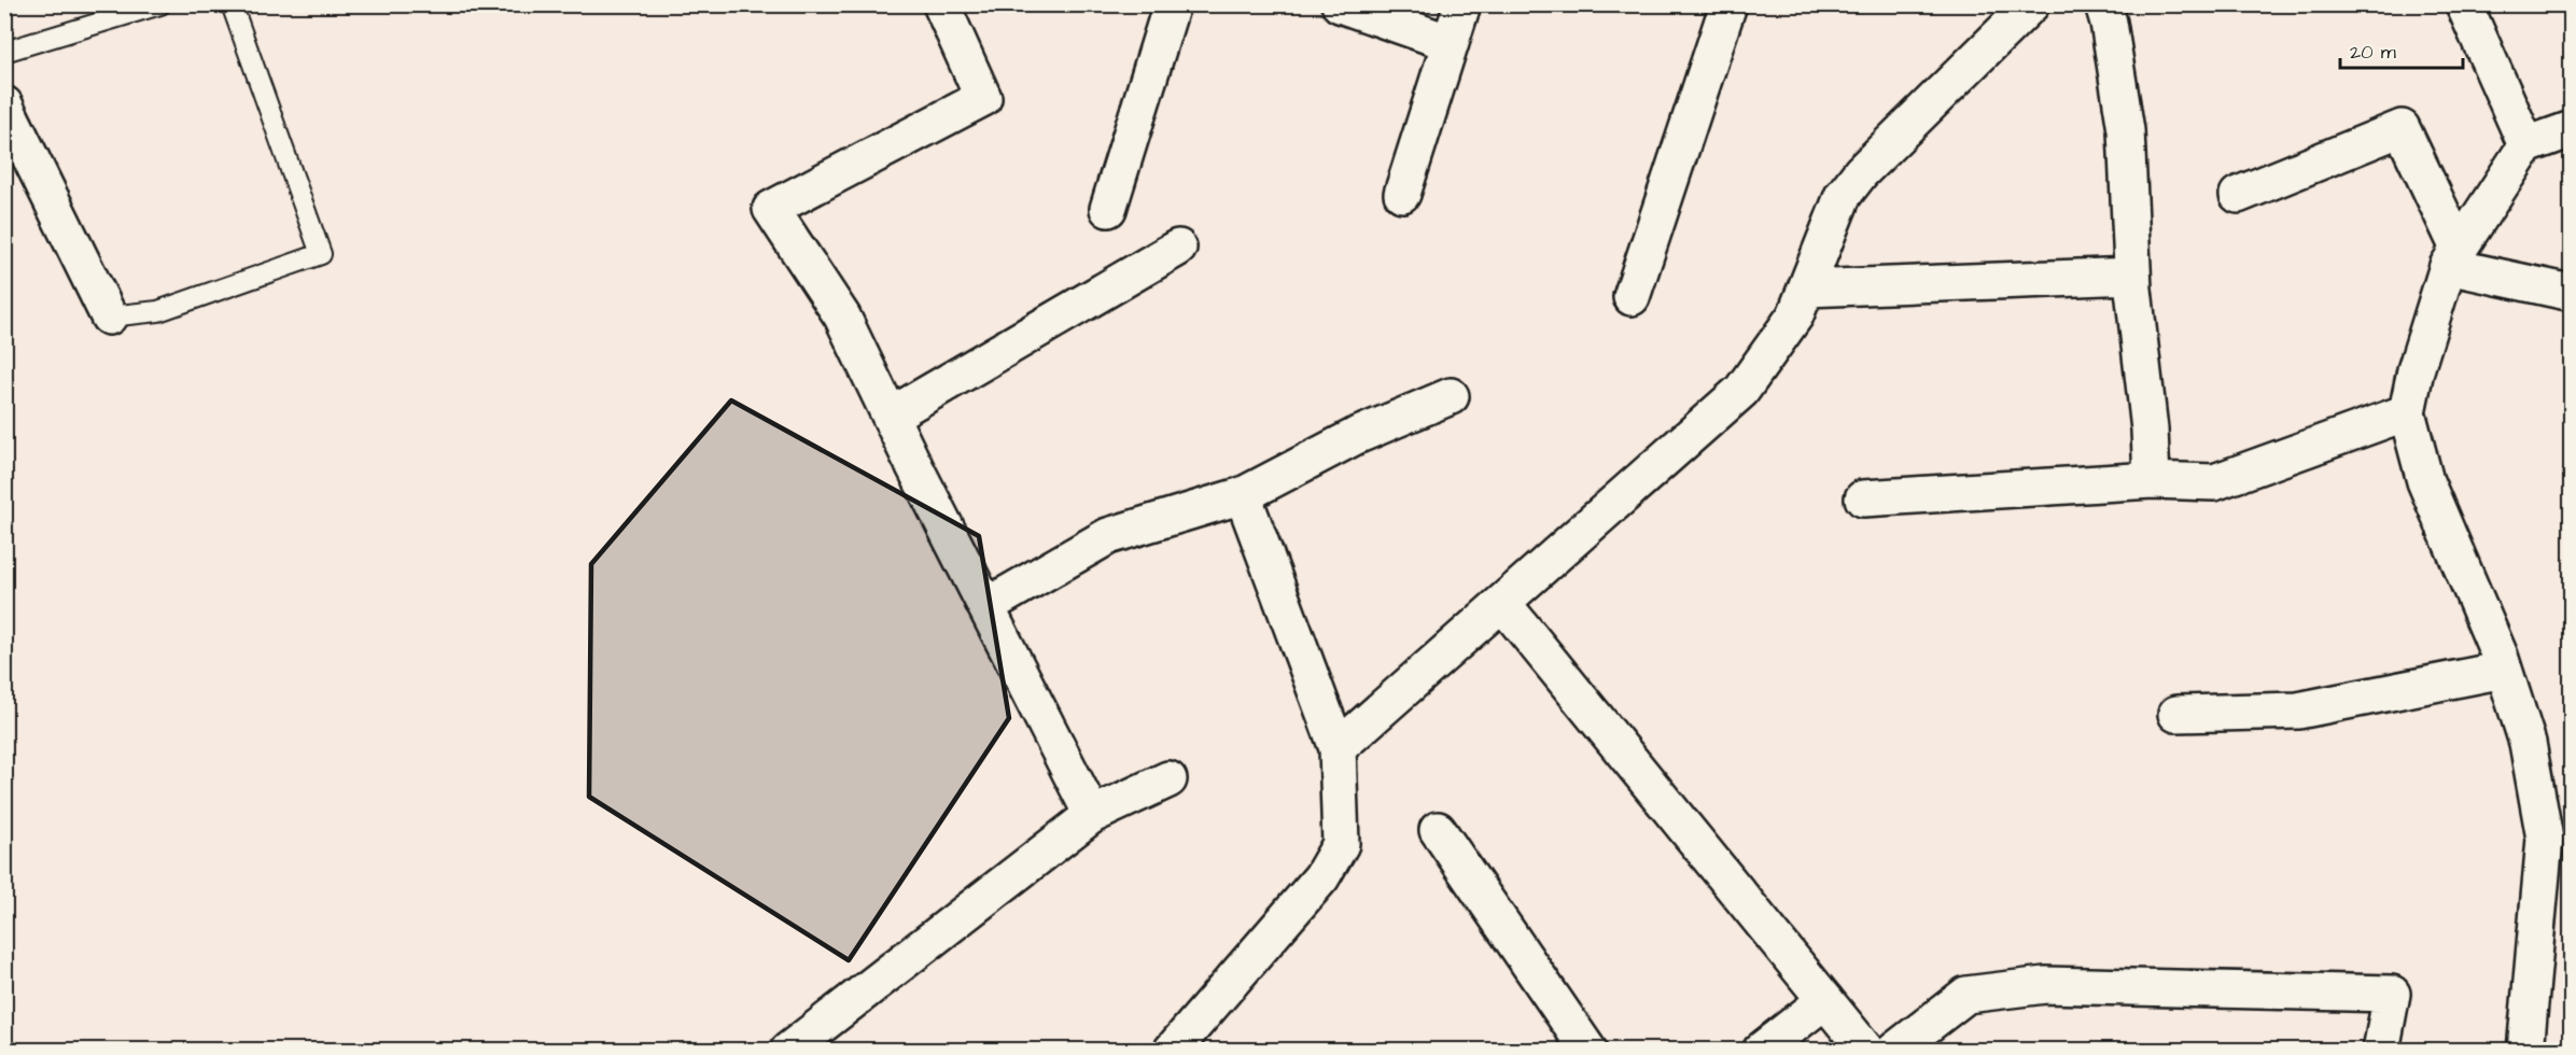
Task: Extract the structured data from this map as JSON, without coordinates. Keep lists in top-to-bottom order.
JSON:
{
  "scale_bar": "20 m"
}
